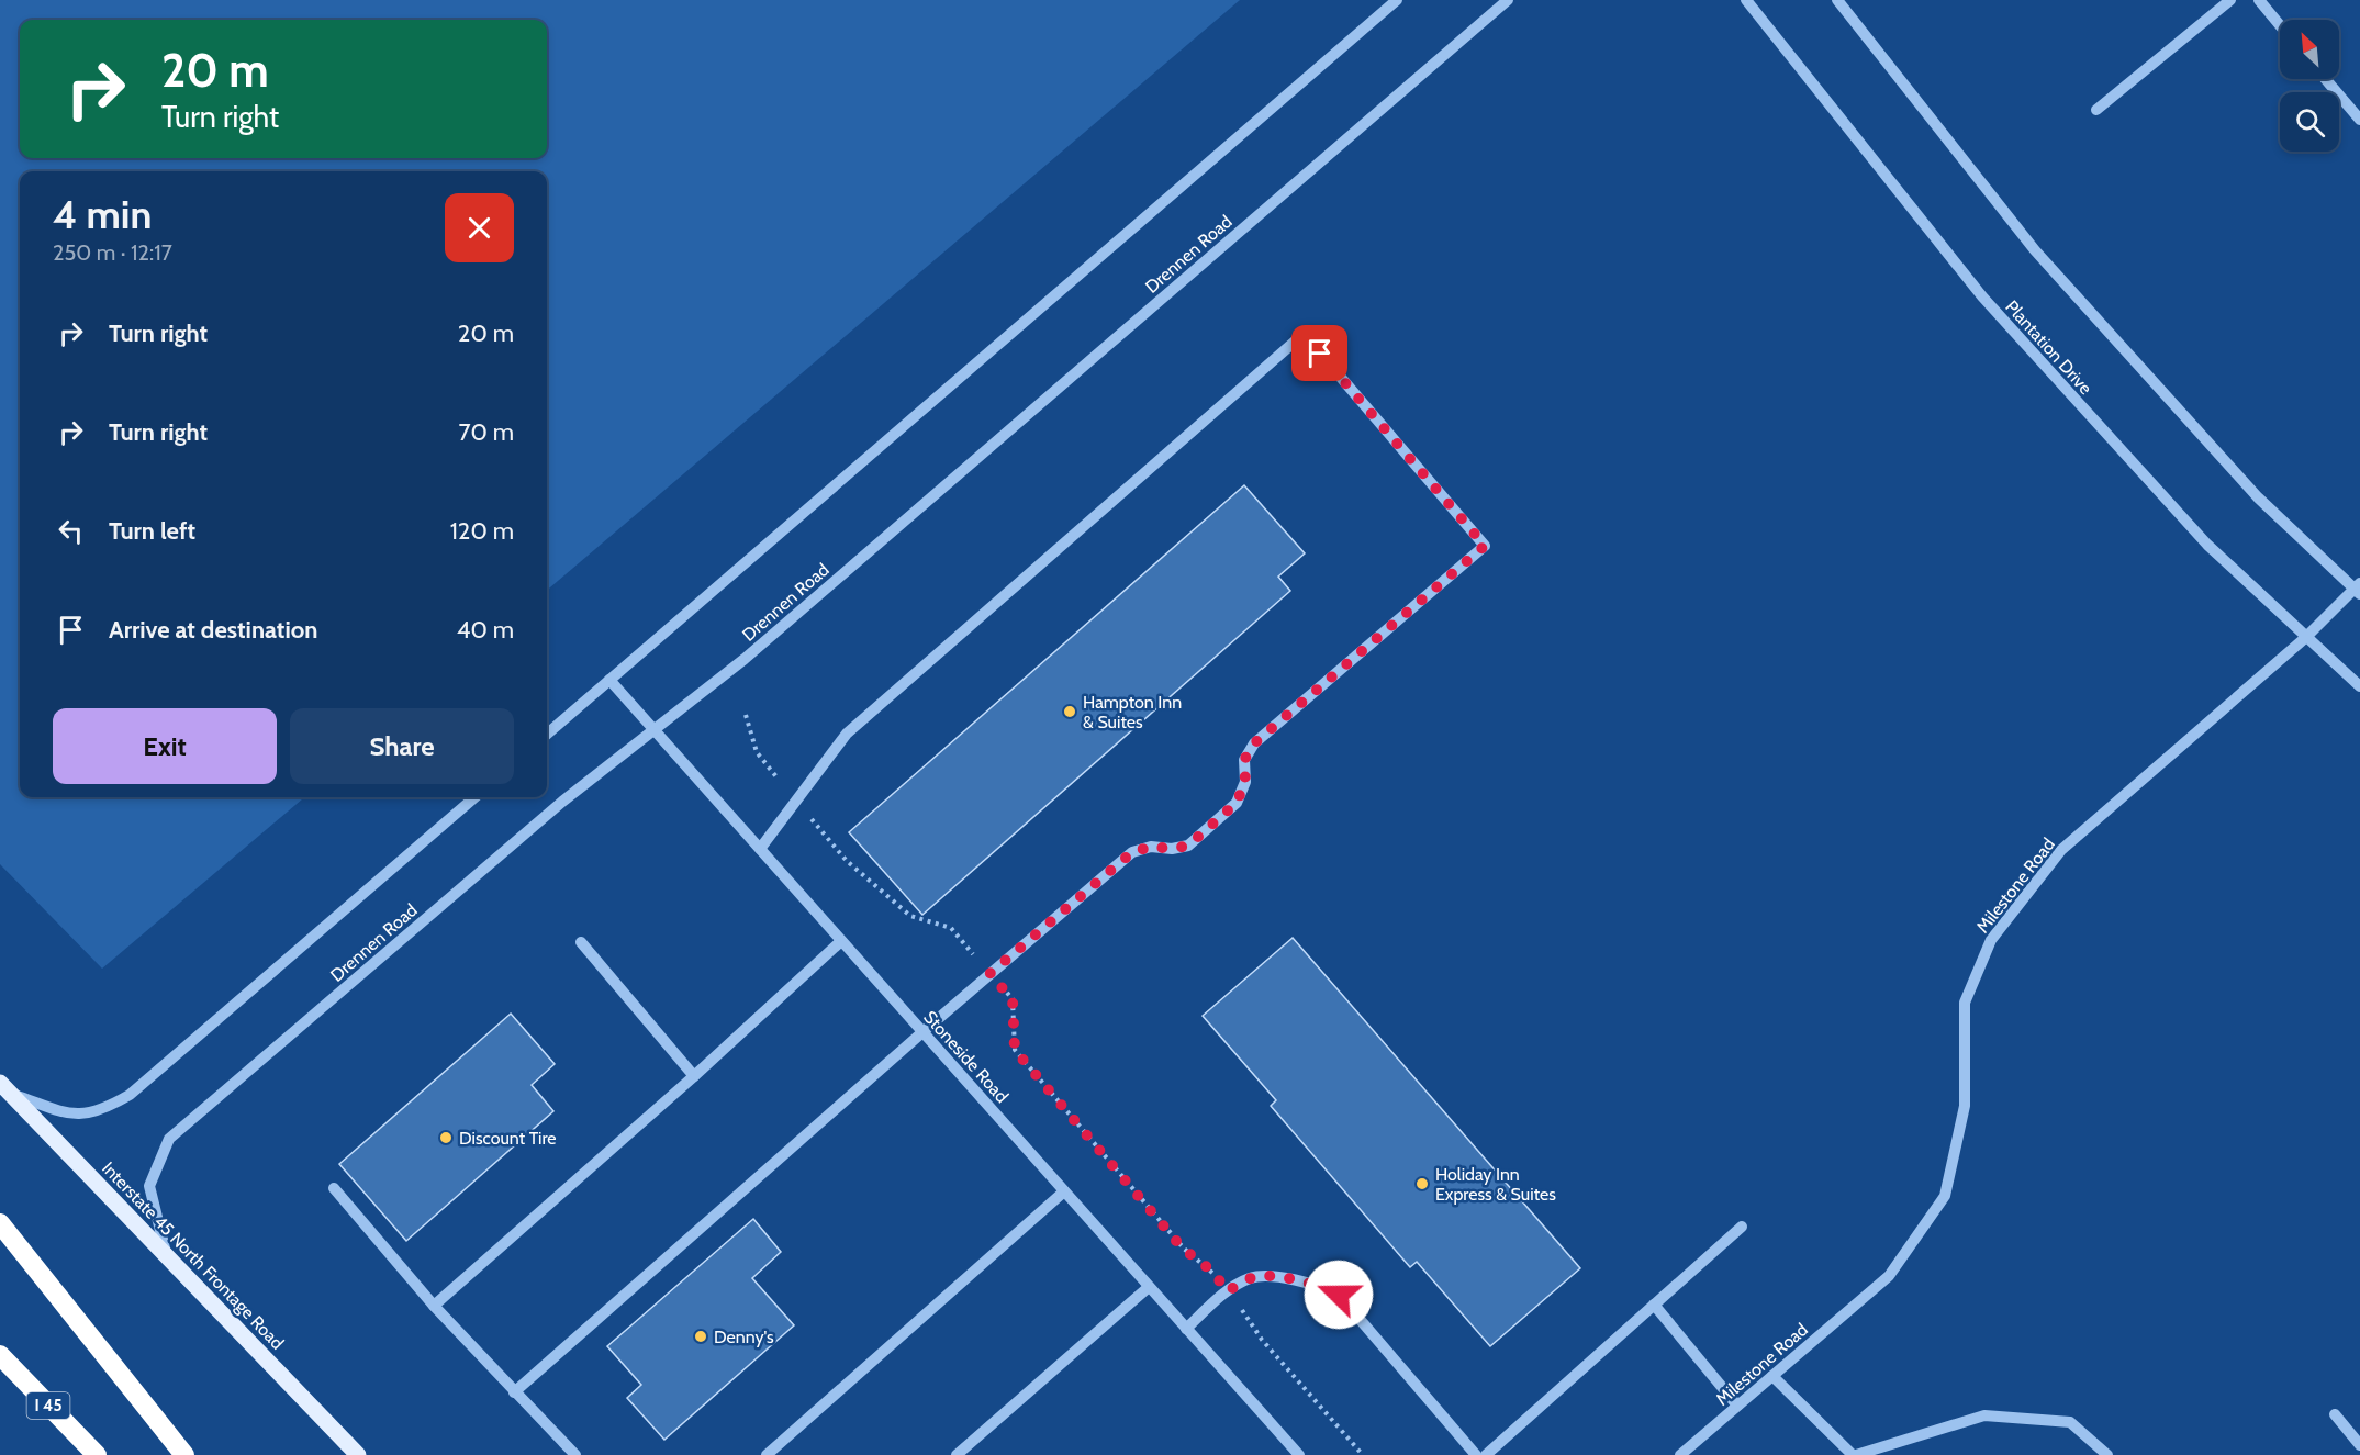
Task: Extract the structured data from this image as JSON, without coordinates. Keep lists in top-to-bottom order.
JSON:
{
  "streets": {
    "highway": ["I 45"],
    "main road": ["Interstate 45 North Frontage Road"],
    "street": [
      "Drennen Road",
      "Plantation Drive",
      "Milestone Road",
      "Stoneside Road"
    ]
  },
  "crossings": [
    ["Drennen Road", "Stoneside Road"],
    ["Drennen Road", "Interstate 45 North Frontage Road"],
    ["Plantation Drive", "Milestone Road"]
  ],
  "places": [
    "Hampton Inn & Suites",
    "Discount Tire",
    "Holiday Inn Express & Suites",
    "Denny's"
  ],
  "north": "top left",
  "page": {
    "turn": ["20 m", "Turn right"],
    "heading": ["4 min", "250 m · 12:17"],
    "list": [
      {
        "name": "Turn right",
        "value": "20 m"
      },
      {
        "name": "Turn right",
        "value": "70 m"
      },
      {
        "name": "Turn left",
        "value": "120 m"
      },
      {
        "name": "Arrive at destination",
        "value": "40 m"
      }
    ],
    "buttons": ["Exit", "Share"]
  }
}
